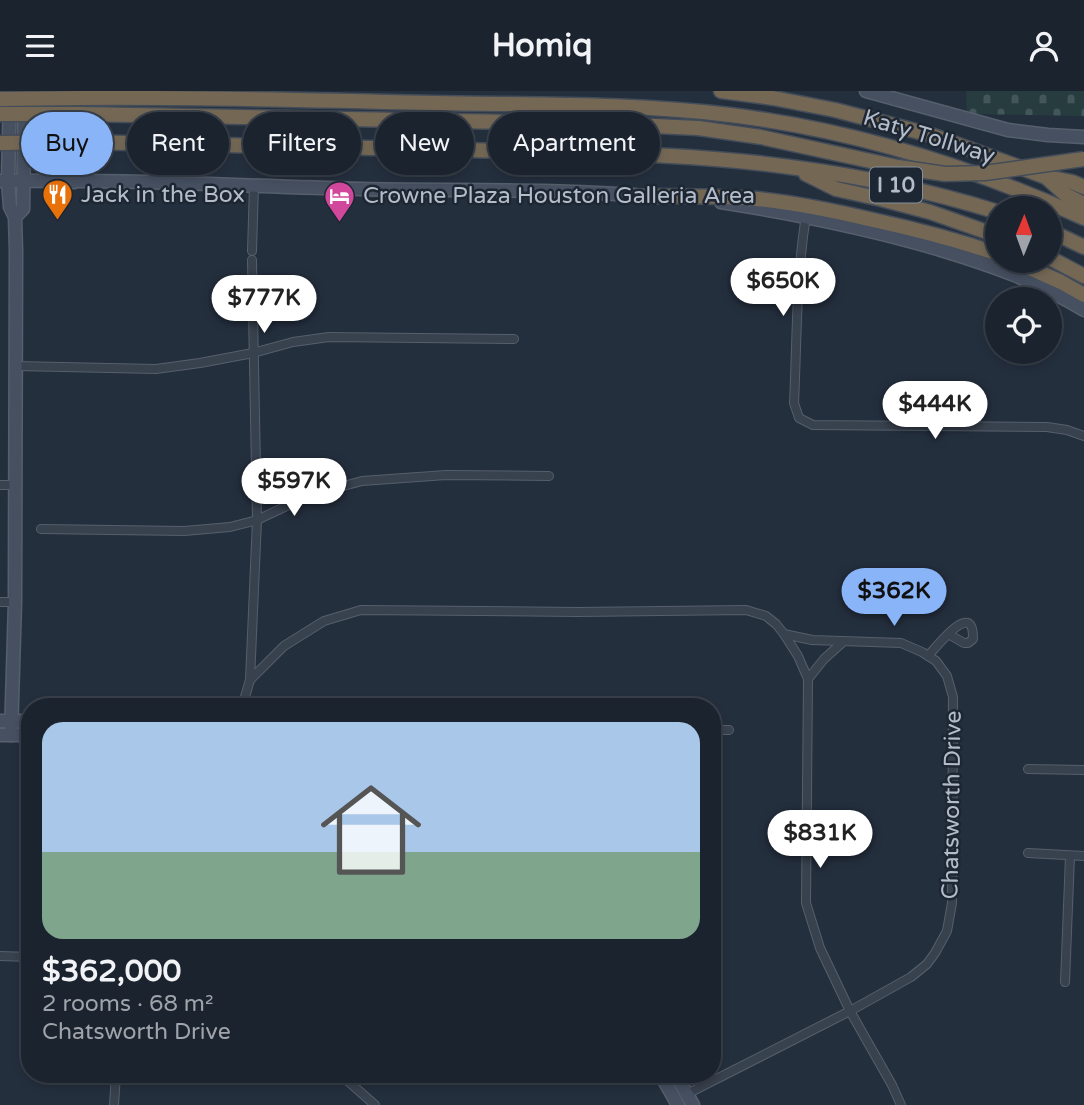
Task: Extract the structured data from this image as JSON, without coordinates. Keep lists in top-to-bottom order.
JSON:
{
  "streets": {
    "highway": ["Katy Tollway", "I 10"],
    "street": ["Chatsworth Drive"]
  },
  "places": {
    "restaurant": ["Jack in the Box"],
    "hotel": ["Crowne Plaza Houston Galleria Area"]
  },
  "north": "top",
  "page": {
    "header": "Homiq",
    "chip": [
      "Buy",
      "Rent",
      "Filters",
      "New",
      "Apartment"
    ],
    "price": [
      "$650K",
      "$777K",
      "$444K",
      "$597K",
      "$362K",
      "$831K"
    ],
    "list": [
      {
        "name": "$362,000",
        "note": "2 rooms · 68 m² · Chatsworth Drive"
      }
    ]
  }
}
